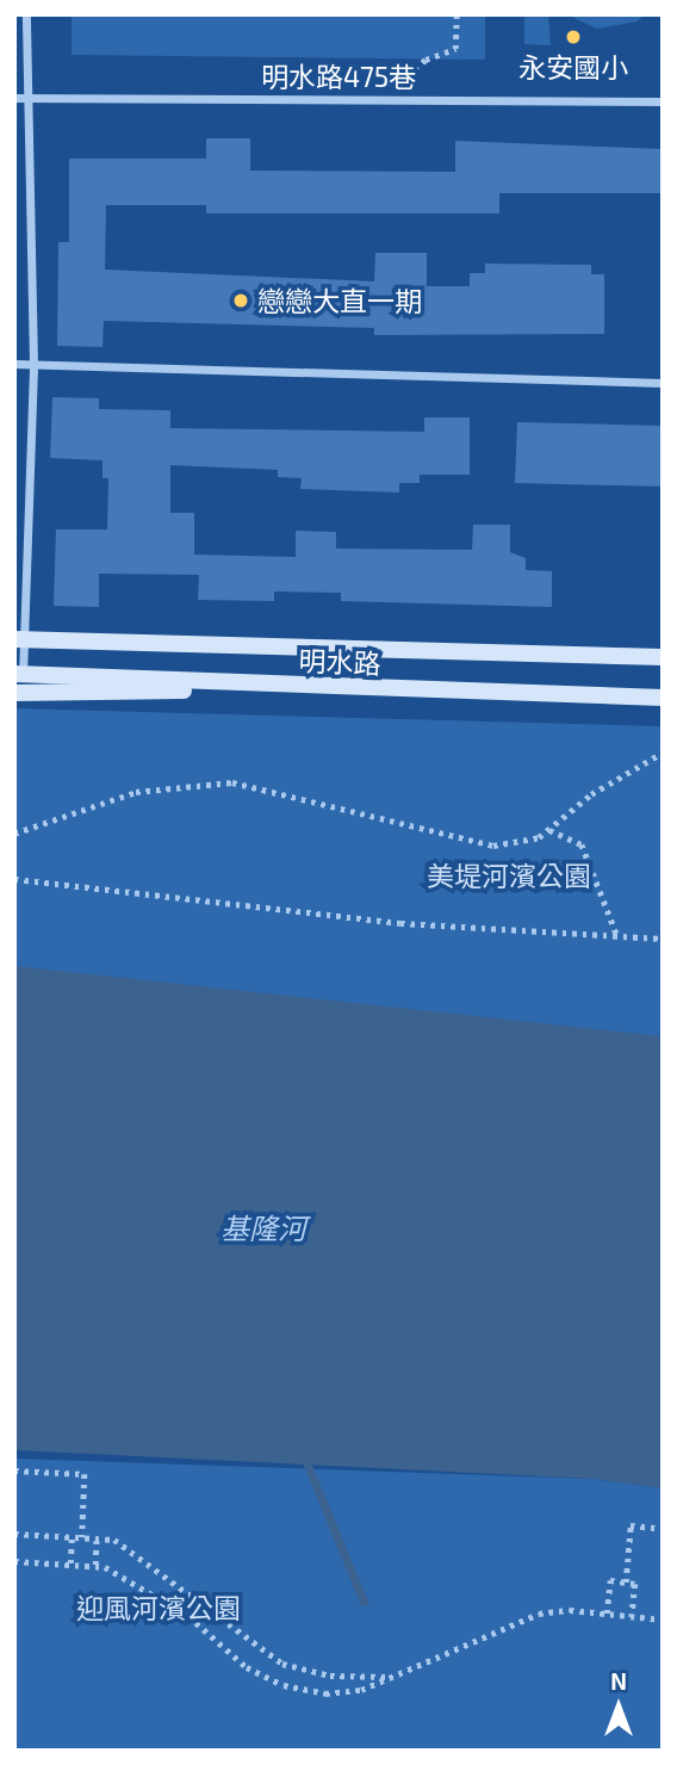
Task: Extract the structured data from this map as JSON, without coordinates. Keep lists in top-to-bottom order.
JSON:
{
  "streets": {
    "main road": ["明水路"],
    "street": ["明水路475巷"]
  },
  "water": ["基隆河"],
  "parks": ["美堤河濱公園", "迎風河濱公園"],
  "places": ["永安國小", "戀戀大直一期"],
  "north": "top"
}
